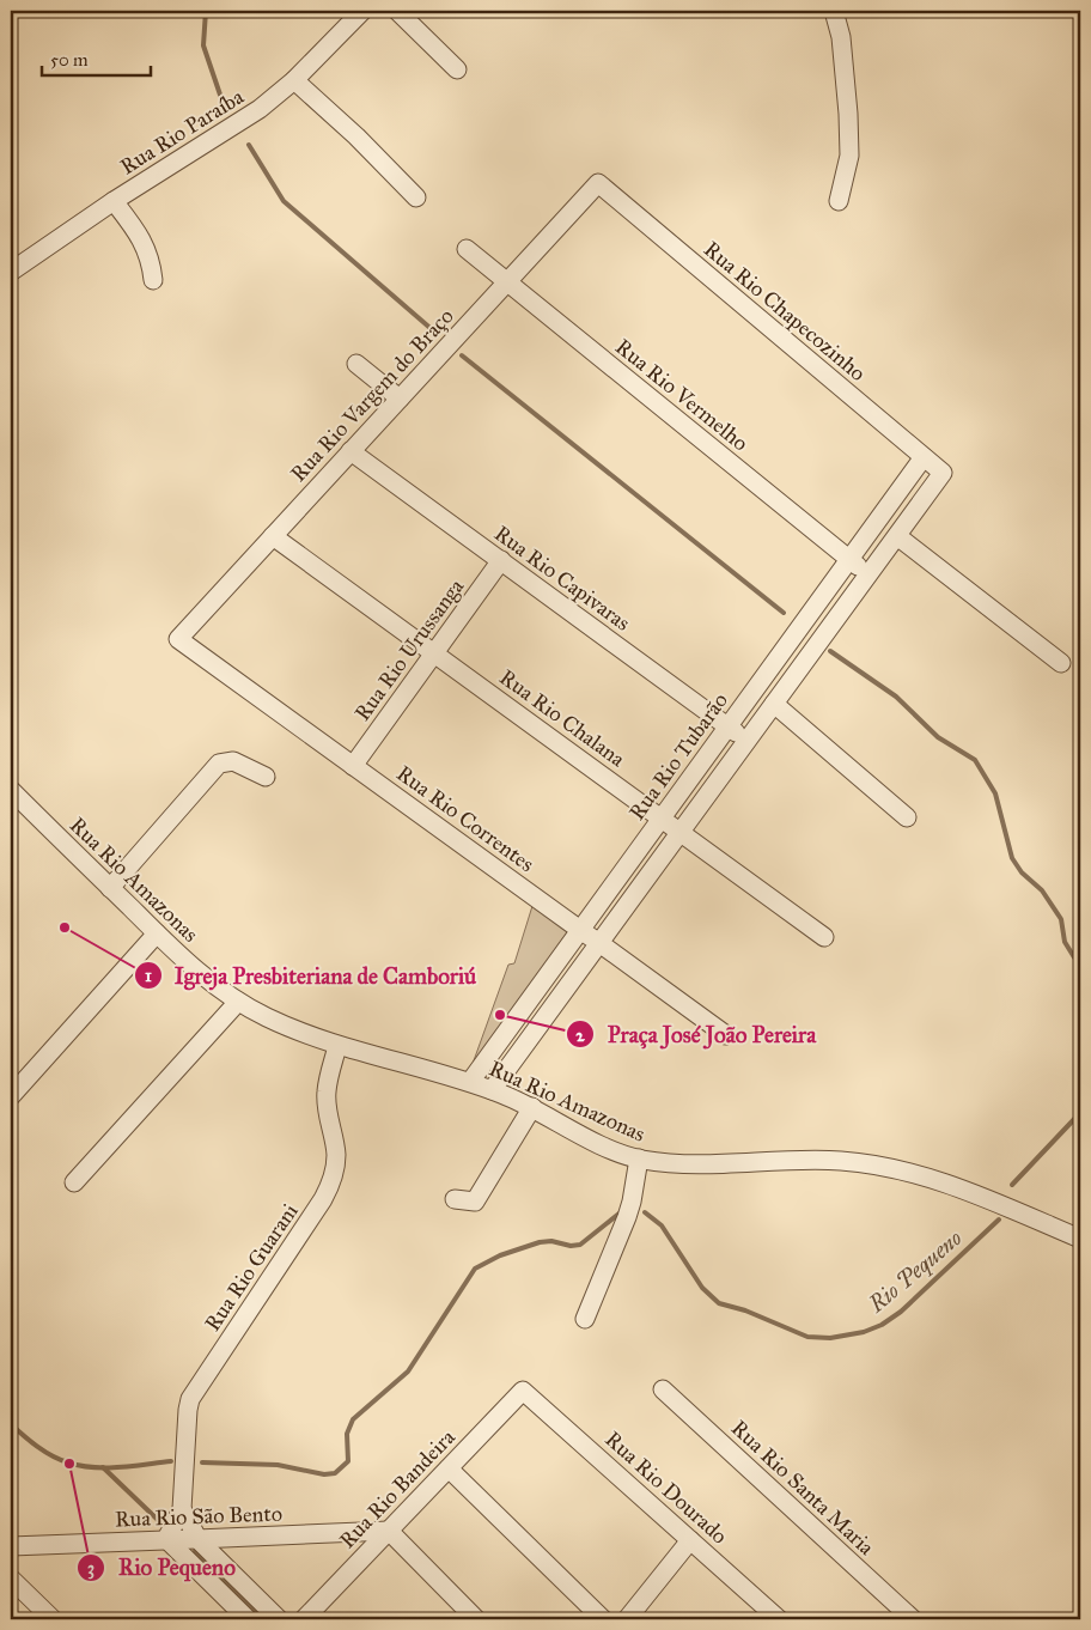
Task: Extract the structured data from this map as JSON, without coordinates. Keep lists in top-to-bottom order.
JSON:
{
  "streets": {
    "street": [
      "Rua Rio Paraíba",
      "Rua Rio Chapecozinho",
      "Rua Rio Vargem do Braço",
      "Rua Rio Vermelho",
      "Rua Rio Capivaras",
      "Rua Rio Urussanga",
      "Rua Rio Chalana",
      "Rua Rio Tubarão",
      "Rua Rio Correntes",
      "Rua Rio Amazonas",
      "Rua Rio Guarani",
      "Rua Rio Dourado",
      "Rua Rio Santa Maria",
      "Rua Rio Bandeira",
      "Rua Rio São Bento"
    ]
  },
  "crossings": [
    ["Rua Rio Chapecozinho", "Rua Rio Vargem do Braço"],
    ["Rua Rio Chapecozinho", "Rua Rio Tubarão"],
    ["Rua Rio Vargem do Braço", "Rua Rio Vermelho"],
    ["Rua Rio Vargem do Braço", "Rua Rio Capivaras"],
    ["Rua Rio Vargem do Braço", "Rua Rio Chalana"],
    ["Rua Rio Vargem do Braço", "Rua Rio Correntes"],
    ["Rua Rio Vermelho", "Rua Rio Tubarão"],
    ["Rua Rio Capivaras", "Rua Rio Urussanga"],
    ["Rua Rio Capivaras", "Rua Rio Tubarão"],
    ["Rua Rio Urussanga", "Rua Rio Chalana"],
    ["Rua Rio Urussanga", "Rua Rio Correntes"],
    ["Rua Rio Chalana", "Rua Rio Tubarão"],
    ["Rua Rio Tubarão", "Rua Rio Correntes"],
    ["Rua Rio Tubarão", "Rua Rio Amazonas"],
    ["Rua Rio Amazonas", "Rua Rio Guarani"],
    ["Rua Rio Guarani", "Rua Rio São Bento"],
    ["Rua Rio Dourado", "Rua Rio Bandeira"],
    ["Rua Rio Bandeira", "Rua Rio São Bento"]
  ],
  "water": ["Rio Pequeno"],
  "places": ["Igreja Presbiteriana de Camboriú", "Praça José João Pereira", "Rio Pequeno"],
  "scale_bar": "50 m"
}
